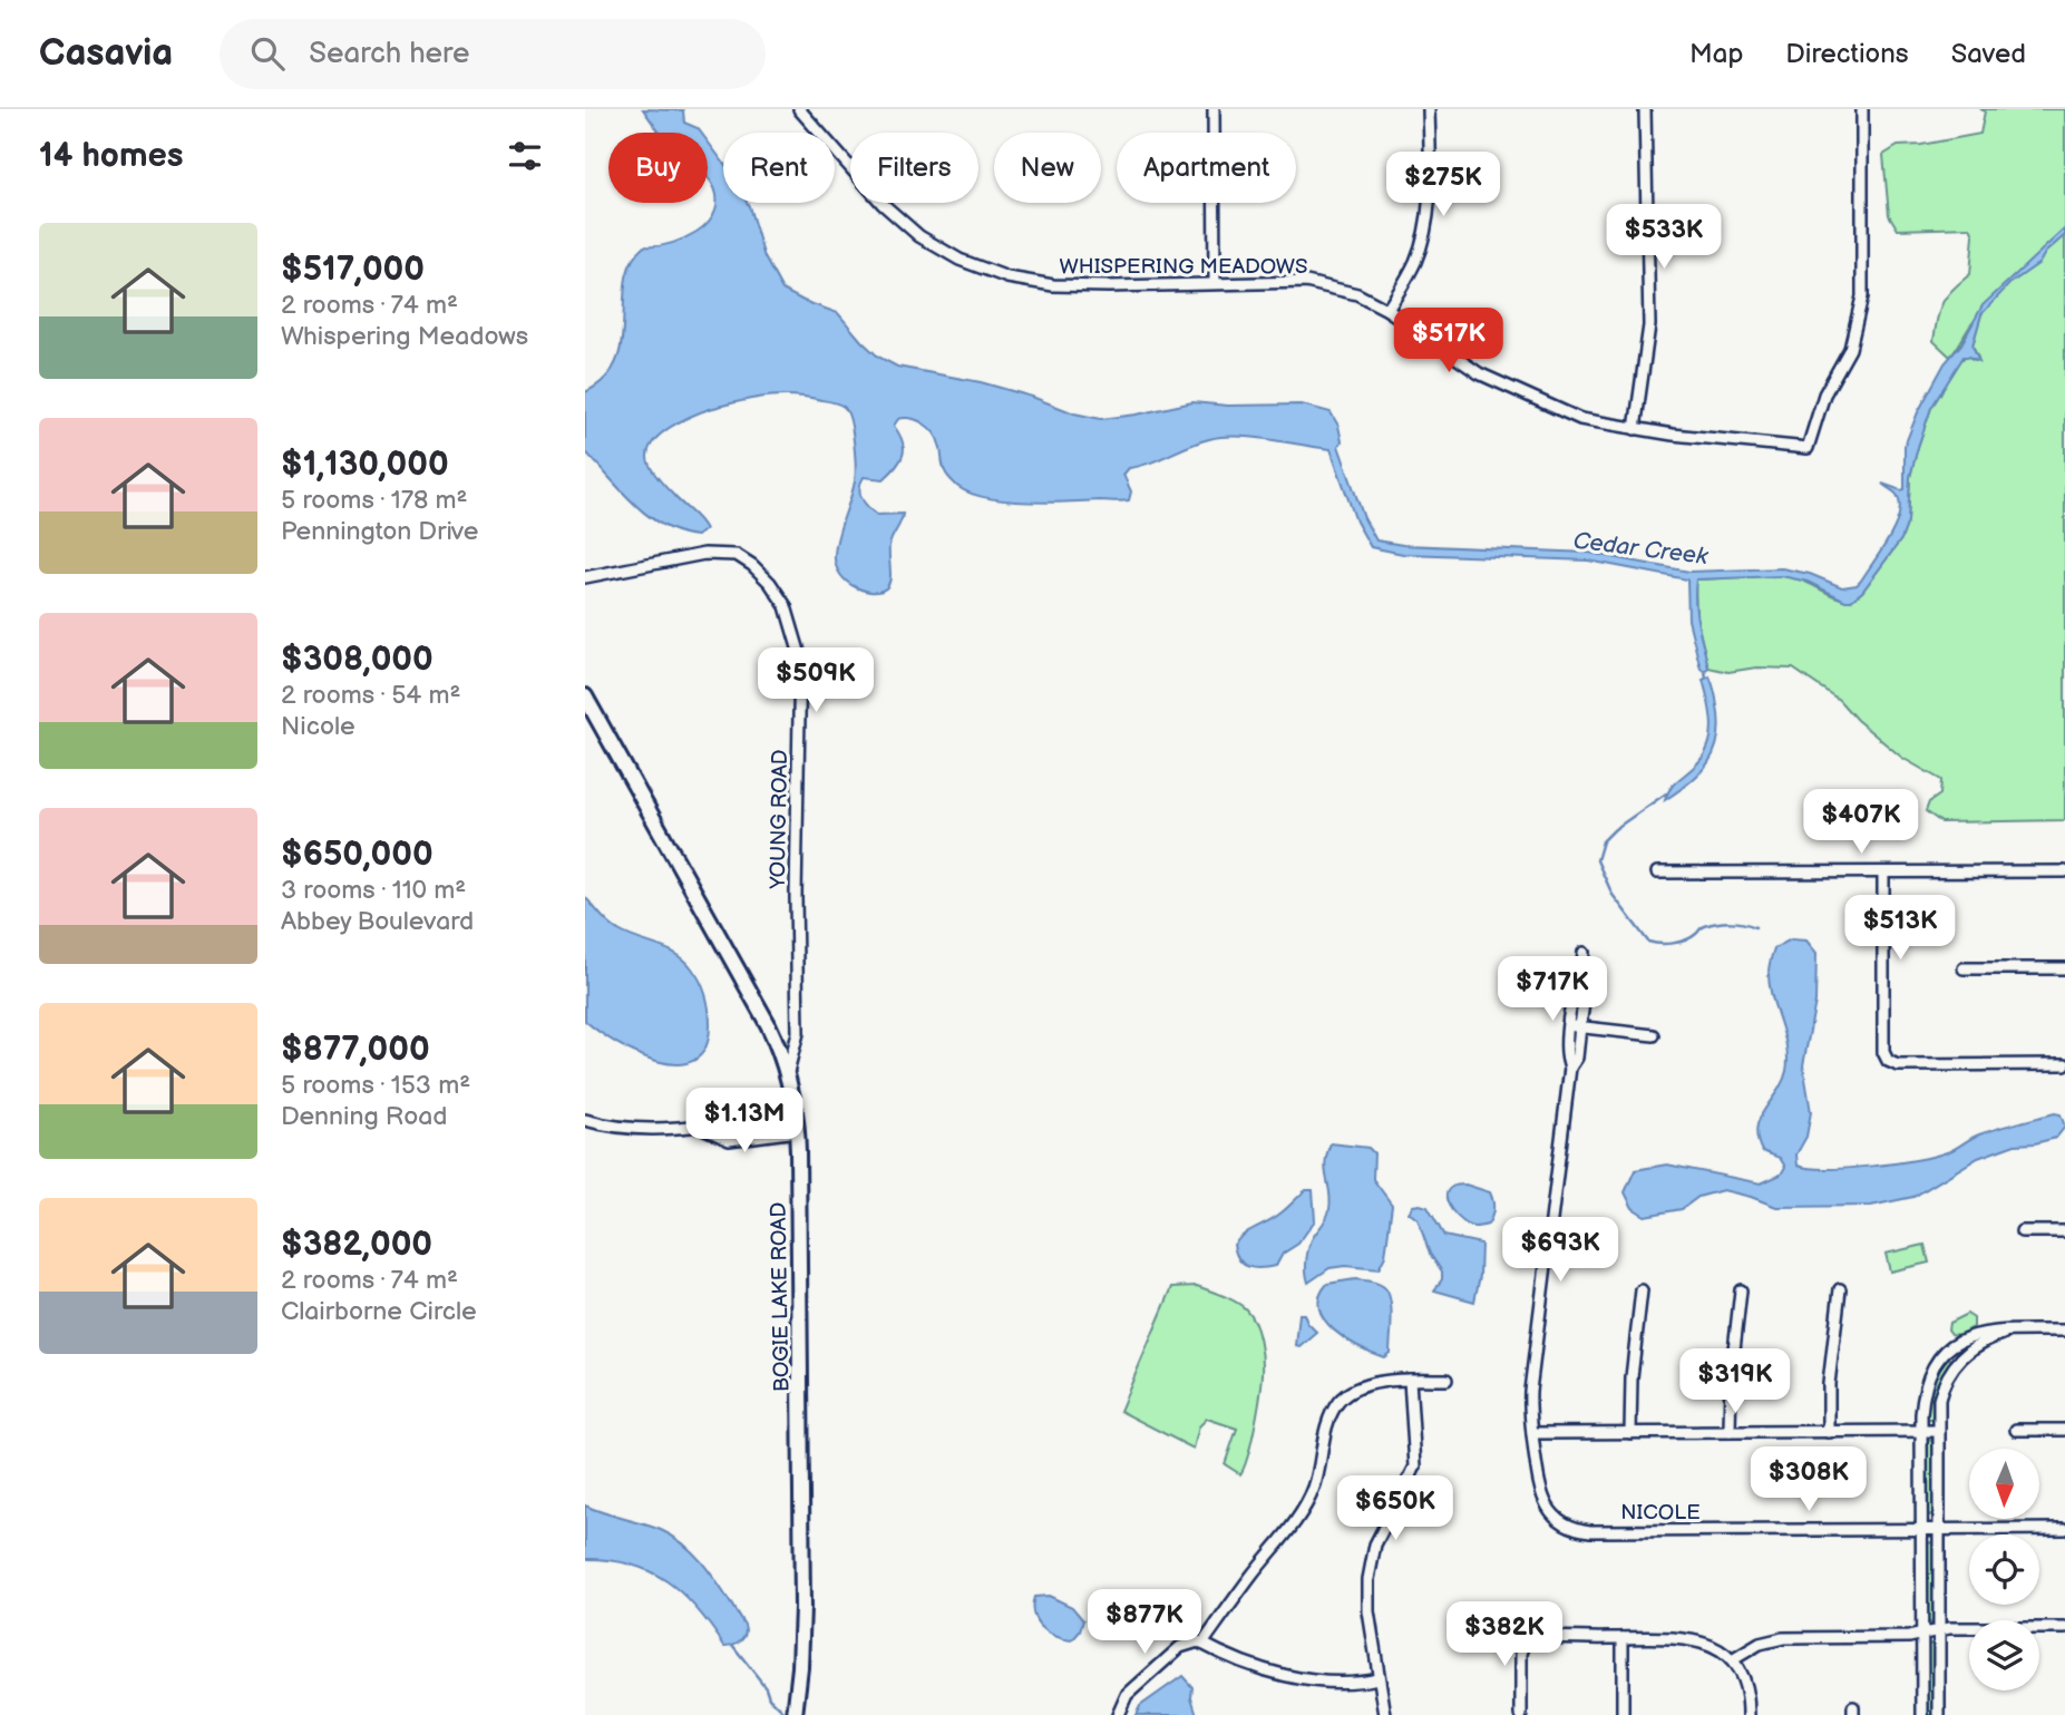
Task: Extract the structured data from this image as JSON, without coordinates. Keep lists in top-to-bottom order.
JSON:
{
  "streets": {
    "main road": ["BOGIE LAKE ROAD"],
    "street": ["WHISPERING MEADOWS", "YOUNG ROAD", "NICOLE"]
  },
  "crossings": [
    ["YOUNG ROAD", "BOGIE LAKE ROAD"]
  ],
  "water": ["Cedar Creek"],
  "north": "bottom",
  "page": {
    "header": "Casavia",
    "search": "Search here",
    "nav": ["Map", "Directions", "Saved"],
    "heading": "14 homes",
    "chip": [
      "Buy",
      "Rent",
      "Filters",
      "New",
      "Apartment"
    ],
    "price": [
      "$275K",
      "$533K",
      "$517K",
      "$509K",
      "$407K",
      "$513K",
      "$717K",
      "$1.13M",
      "$693K",
      "$319K",
      "$308K",
      "$650K",
      "$877K",
      "$382K"
    ],
    "list": [
      {
        "name": "$517,000",
        "note": "2 rooms · 74 m² · Whispering Meadows"
      },
      {
        "name": "$1,130,000",
        "note": "5 rooms · 178 m² · Pennington Drive"
      },
      {
        "name": "$308,000",
        "note": "2 rooms · 54 m² · Nicole"
      },
      {
        "name": "$650,000",
        "note": "3 rooms · 110 m² · Abbey Boulevard"
      },
      {
        "name": "$877,000",
        "note": "5 rooms · 153 m² · Denning Road"
      },
      {
        "name": "$382,000",
        "note": "2 rooms · 74 m² · Clairborne Circle"
      }
    ]
  }
}
